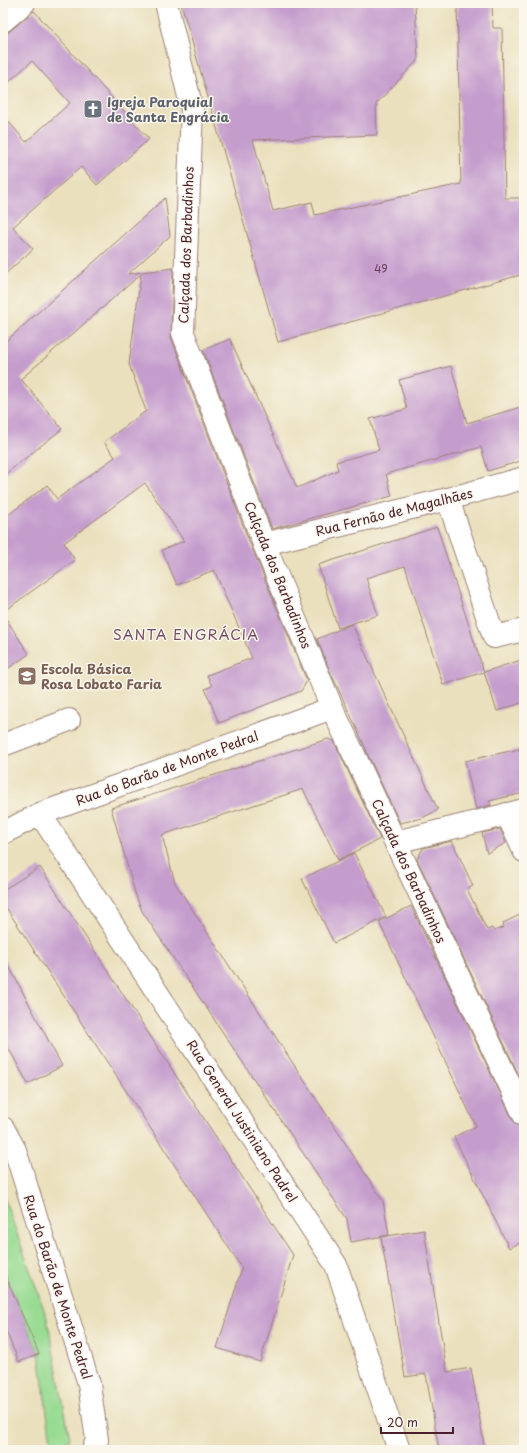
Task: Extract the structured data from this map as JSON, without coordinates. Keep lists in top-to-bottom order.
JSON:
{
  "streets": {
    "street": [
      "Calçada dos Barbadinhos",
      "Rua Fernão de Magalhães",
      "Rua do Barão de Monte Pedral",
      "Rua General Justiniano Padrel"
    ]
  },
  "crossings": [
    ["Calçada dos Barbadinhos", "Rua Fernão de Magalhães"],
    ["Calçada dos Barbadinhos", "Rua do Barão de Monte Pedral"],
    ["Rua do Barão de Monte Pedral", "Rua General Justiniano Padrel"]
  ],
  "districts": ["SANTA ENGRÁCIA"],
  "places": {
    "church": ["Igreja Paroquial de Santa Engrácia"],
    "school or university": ["Escola Básica Rosa Lobato Faria"]
  },
  "house_numbers": ["49"],
  "scale_bar": "20 m"
}
